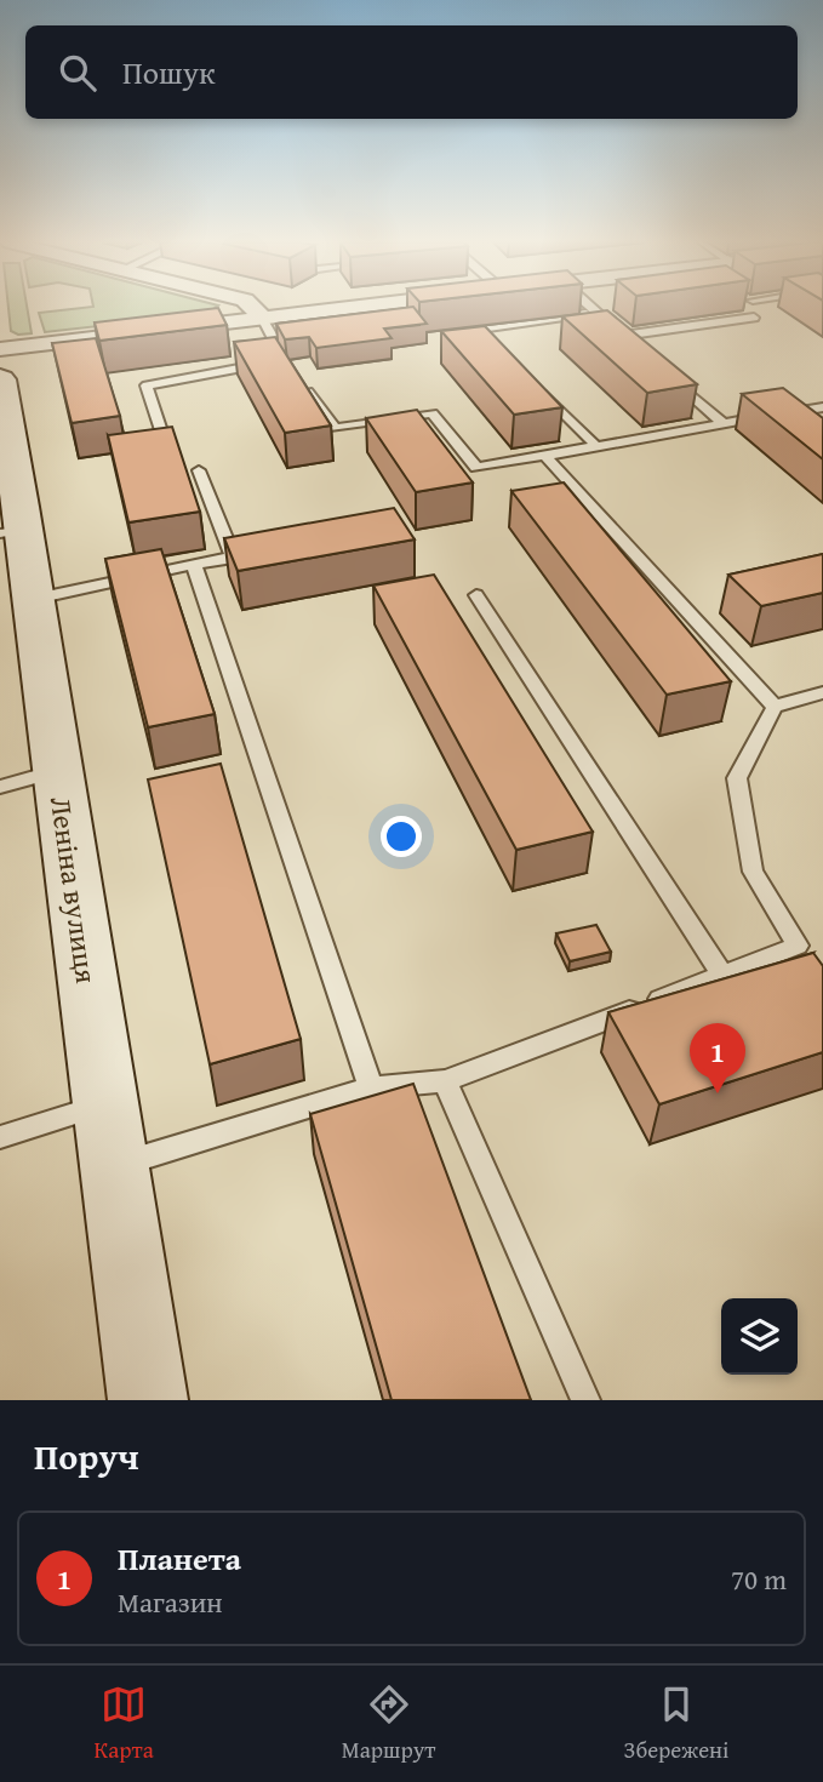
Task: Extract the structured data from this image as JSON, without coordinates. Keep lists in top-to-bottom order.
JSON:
{
  "streets": {
    "street": ["Леніна вулиця"]
  },
  "page": {
    "search": "Пошук",
    "pins": "1",
    "heading": "Поруч",
    "list": [
      {
        "mark": "1",
        "name": "Планета",
        "note": "Магазин",
        "value": "70 m"
      }
    ],
    "nav": ["Карта", "Маршрут", "Збережені"]
  }
}
